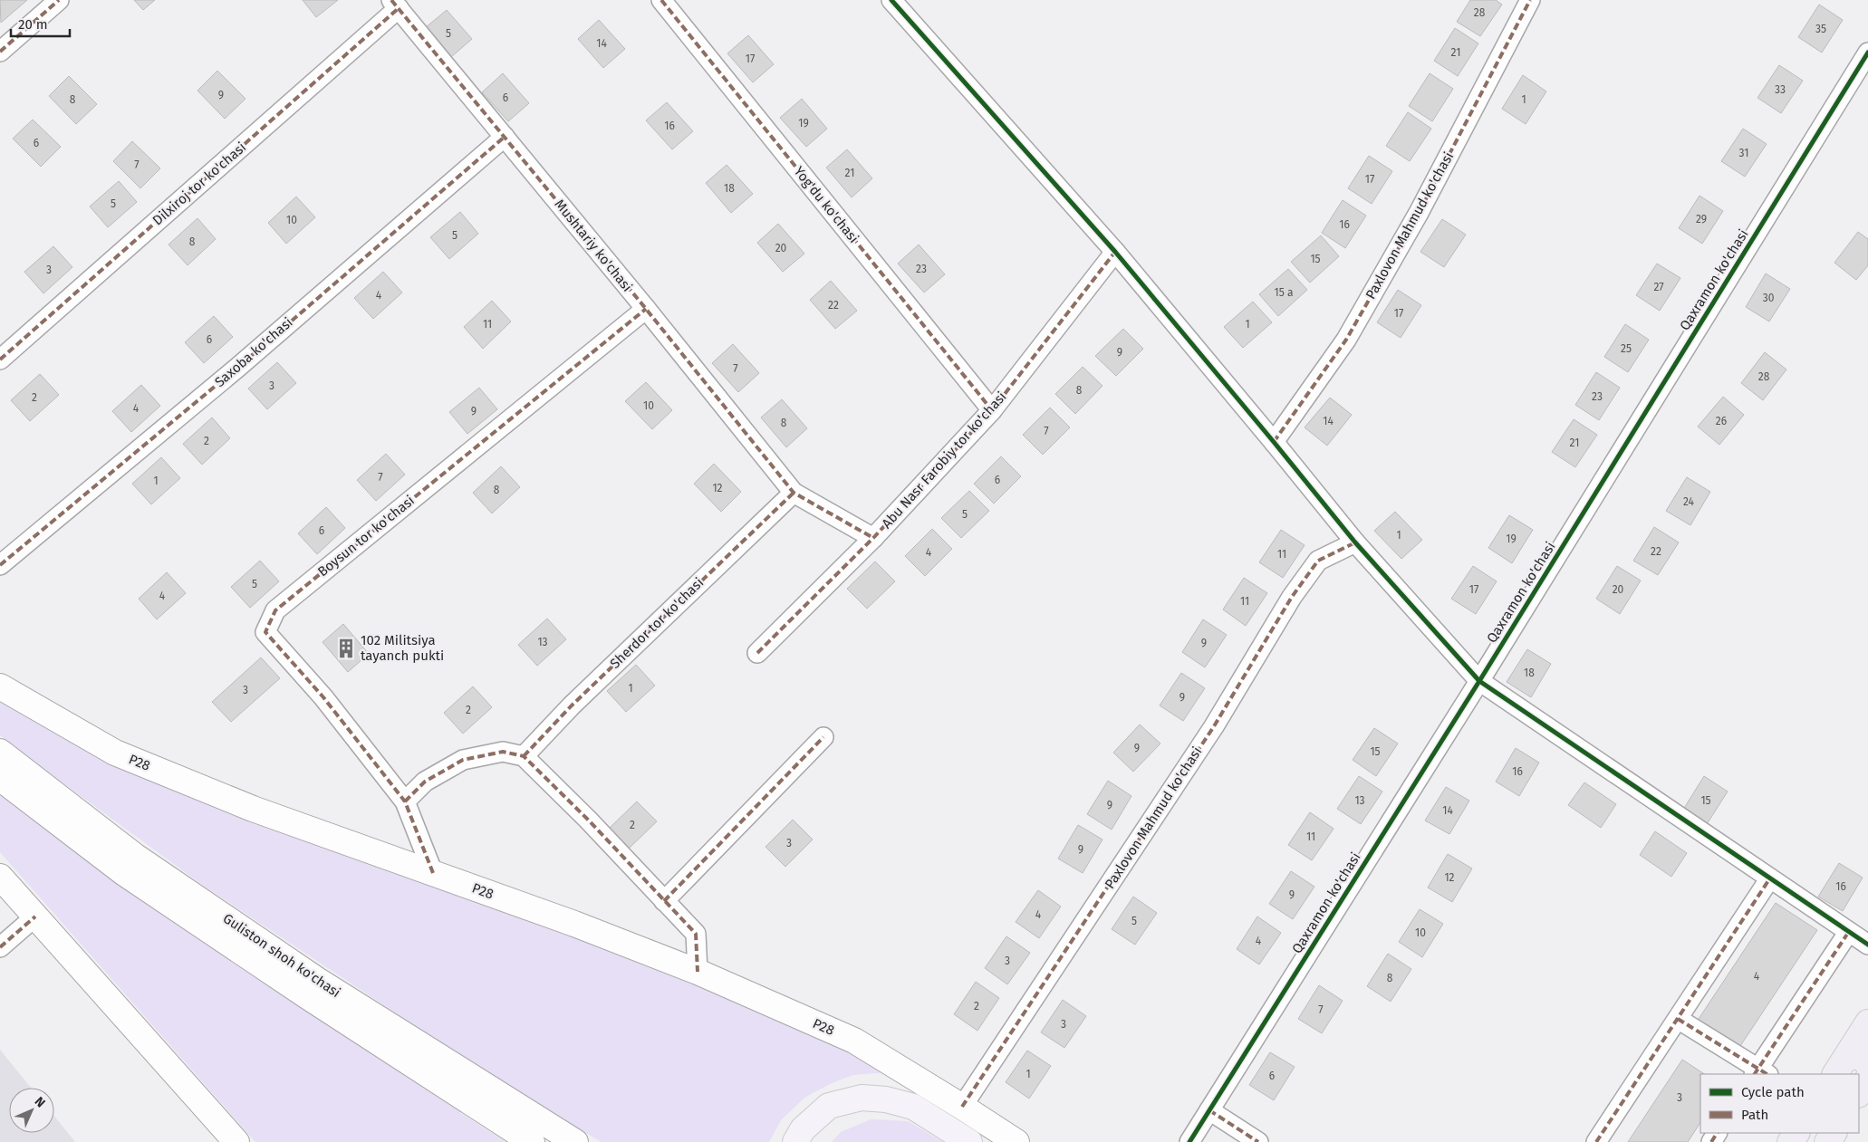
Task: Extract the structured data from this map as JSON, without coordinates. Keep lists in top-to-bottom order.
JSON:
{
  "streets": {
    "main road": ["Р28", "Guliston shoh ko'chasi"],
    "street": [
      "Dilxiroj tor ko'chasi",
      "Yog'du ko'chasi",
      "Paxlovon Mahmud ko'chasi",
      "Mushtariy ko'chasi",
      "Qaxramon ko'chasi",
      "Saxoba ko'chasi",
      "Abu Nasr Farobiy tor ko'chasi",
      "Boysun tor ko'chasi",
      "Sherdor tor ko'chasi"
    ]
  },
  "crossings": [
    ["Dilxiroj tor ko'chasi", "Mushtariy ko'chasi"],
    ["Yog'du ko'chasi", "Abu Nasr Farobiy tor ko'chasi"],
    ["Paxlovon Mahmud ko'chasi", "Р28"],
    ["Mushtariy ko'chasi", "Saxoba ko'chasi"],
    ["Mushtariy ko'chasi", "Boysun tor ko'chasi"],
    ["Mushtariy ko'chasi", "Sherdor tor ko'chasi"]
  ],
  "places": {
    "building": ["102 Militsiya tayanch pukti"]
  },
  "house_numbers": [
    "28",
    "35",
    "5",
    "14",
    "21",
    "17",
    "33",
    "9",
    "6",
    "8",
    "1",
    "19",
    "16",
    "6",
    "31",
    "7",
    "21",
    "17",
    "18",
    "5",
    "29",
    "10",
    "16",
    "5",
    "8",
    "20",
    "15",
    "23",
    "3",
    "27",
    "15 а",
    "4",
    "30",
    "22",
    "17",
    "11",
    "1",
    "6",
    "25",
    "9",
    "7",
    "28",
    "3",
    "8",
    "23",
    "2",
    "10",
    "4",
    "9",
    "14",
    "26",
    "8",
    "7",
    "2",
    "21",
    "7",
    "6",
    "1",
    "12",
    "8",
    "24",
    "5",
    "6",
    "1",
    "19",
    "22",
    "4",
    "11",
    "5",
    "17",
    "20",
    "4",
    "11",
    "13",
    "9",
    "18",
    "1",
    "3",
    "9",
    "2",
    "9",
    "15",
    "16",
    "13",
    "15",
    "9",
    "14",
    "2",
    "11",
    "3",
    "9",
    "12",
    "16",
    "9",
    "4",
    "5",
    "10",
    "4",
    "3",
    "4",
    "8",
    "2",
    "7",
    "3",
    "1",
    "6",
    "3"
  ],
  "legend": ["Cycle path", "Path"],
  "scale_bar": "20 m",
  "north": "top right"
}
